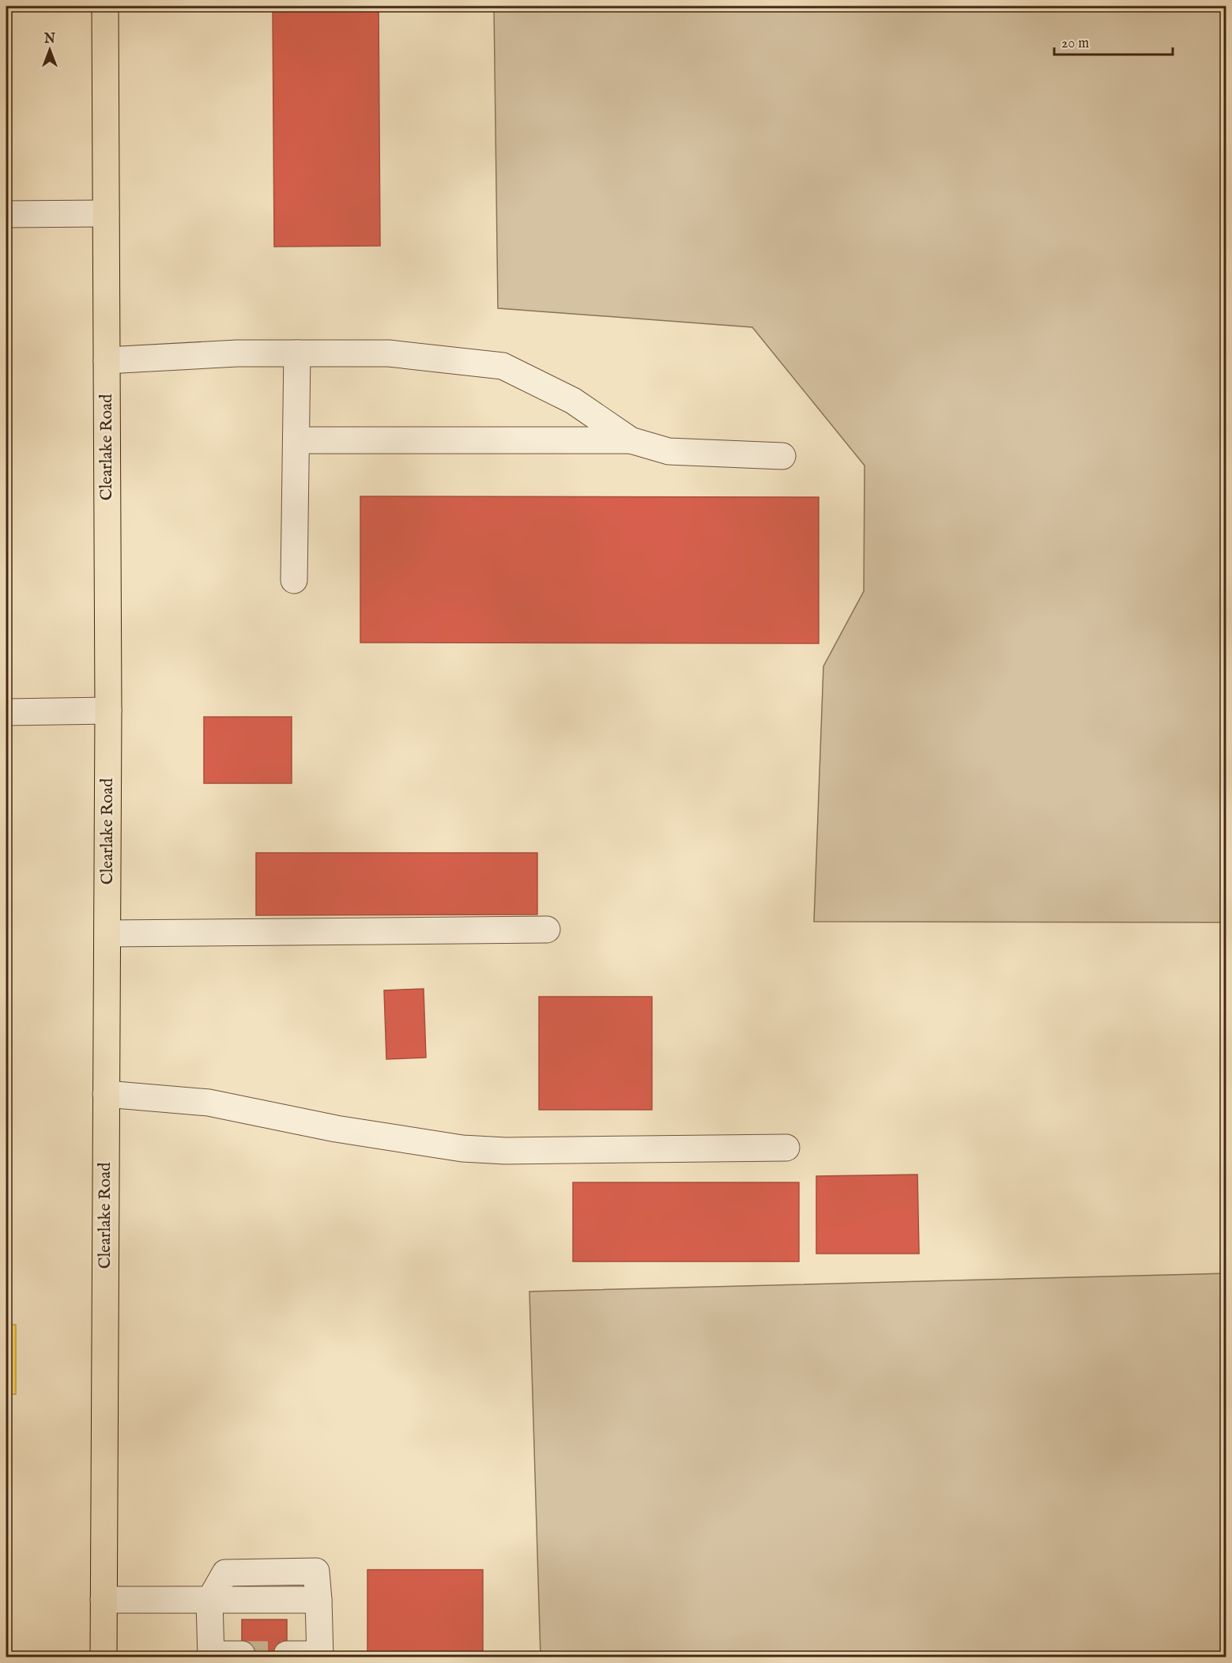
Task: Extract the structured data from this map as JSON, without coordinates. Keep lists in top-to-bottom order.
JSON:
{
  "streets": {
    "main road": ["Clearlake Road"]
  },
  "scale_bar": "20 m",
  "north": "top"
}
